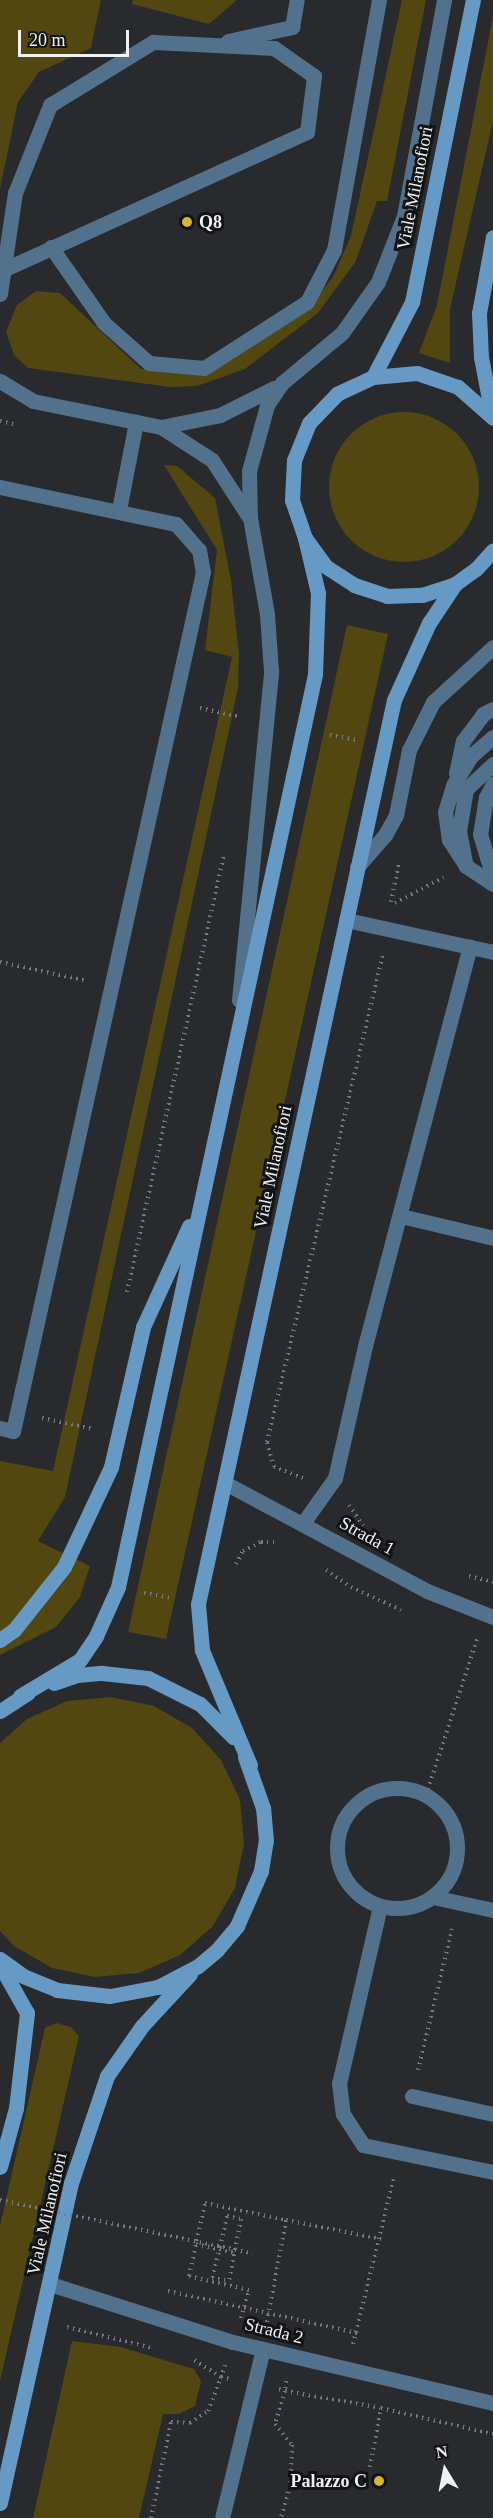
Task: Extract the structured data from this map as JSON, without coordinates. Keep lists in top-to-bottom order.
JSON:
{
  "streets": {
    "main road": ["Viale Milanofiori"],
    "street": ["Strada 1", "Strada 2"]
  },
  "crossings": [
    ["Viale Milanofiori", "Strada 1"],
    ["Viale Milanofiori", "Strada 2"]
  ],
  "places": ["Q8", "Palazzo C"],
  "scale_bar": "20 m",
  "north": "top"
}
